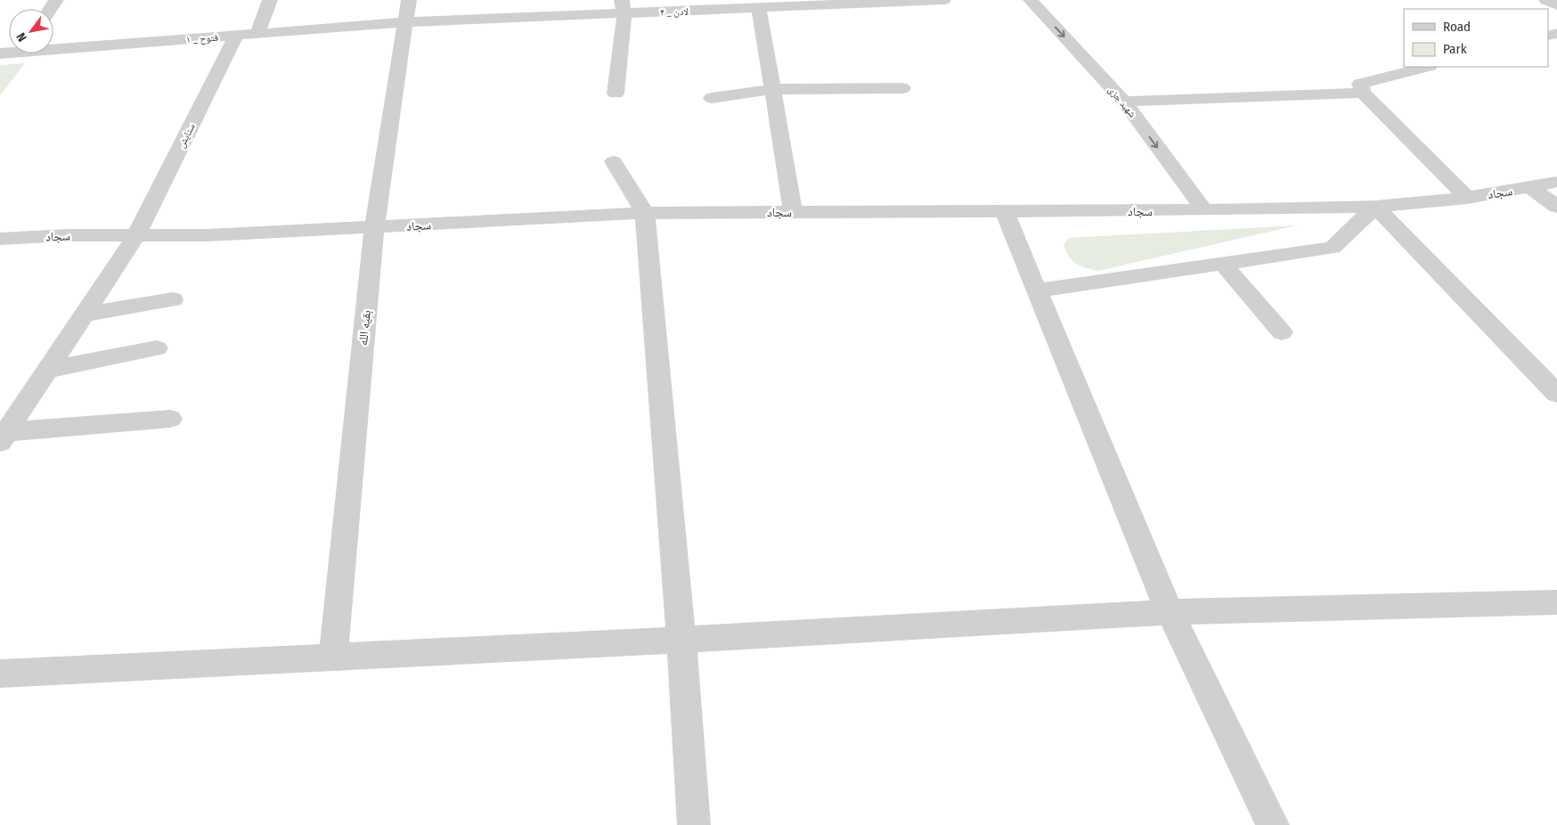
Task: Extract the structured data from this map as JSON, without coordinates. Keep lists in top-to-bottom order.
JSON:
{
  "streets": {
    "street": [
      "لادن _ ۴",
      "فتوح _ ۱",
      "شهید جزی",
      "ستایش",
      "سجاد",
      "بقیه الله"
    ]
  },
  "crossings": [
    ["لادن _ ۴", "فتوح _ ۱"],
    ["لادن _ ۴", "بقیه الله"],
    ["فتوح _ ۱", "ستایش"],
    ["فتوح _ ۱", "بقیه الله"],
    ["شهید جزی", "سجاد"],
    ["ستایش", "سجاد"],
    ["سجاد", "بقیه الله"]
  ],
  "legend": ["Road", "Park"],
  "north": "bottom left"
}
